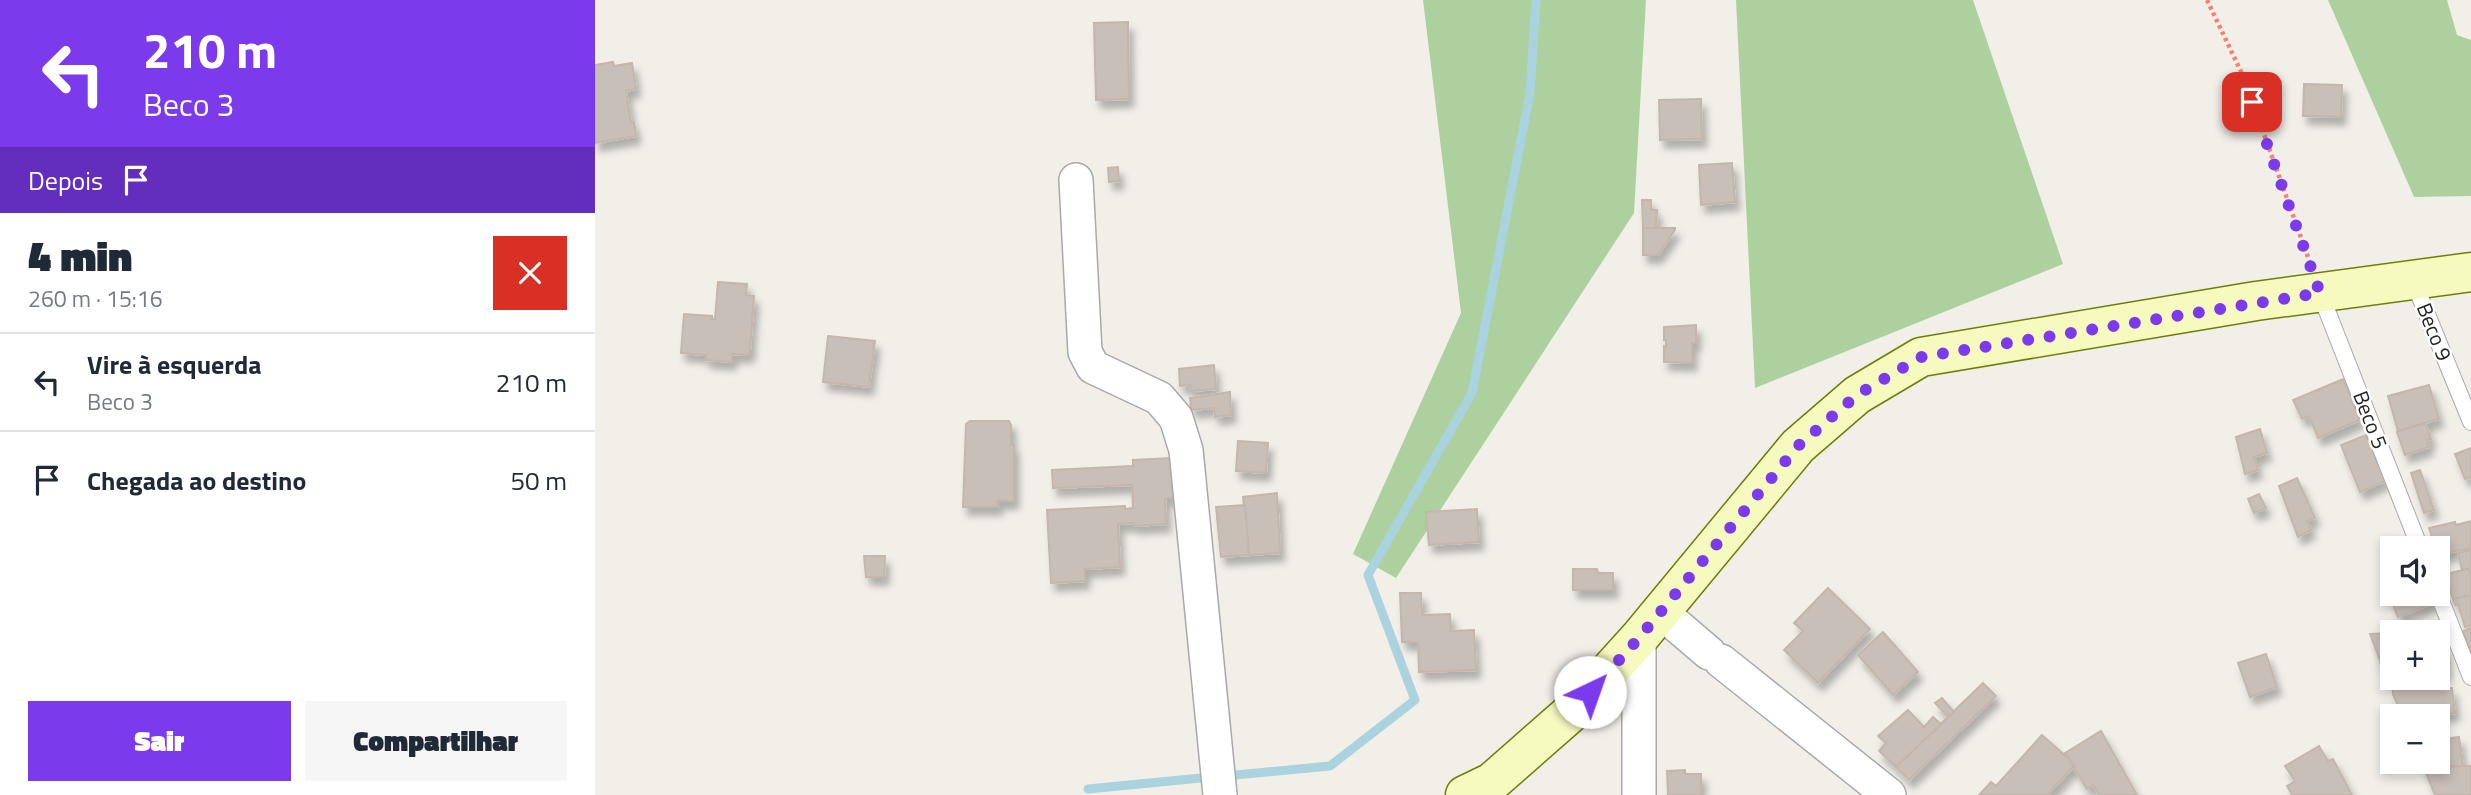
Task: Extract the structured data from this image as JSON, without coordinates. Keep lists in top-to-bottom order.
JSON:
{
  "streets": {
    "lane": ["Beco 9", "Beco 5"]
  },
  "page": {
    "turn": ["210 m", "Beco 3"],
    "then": "Depois",
    "heading": ["4 min", "260 m · 15:16"],
    "list": [
      {
        "name": "Vire à esquerda",
        "note": "Beco 3",
        "value": "210 m"
      },
      {
        "name": "Chegada ao destino",
        "value": "50 m"
      }
    ],
    "map_buttons": ["+", "−"],
    "buttons": ["Sair", "Compartilhar"]
  }
}
